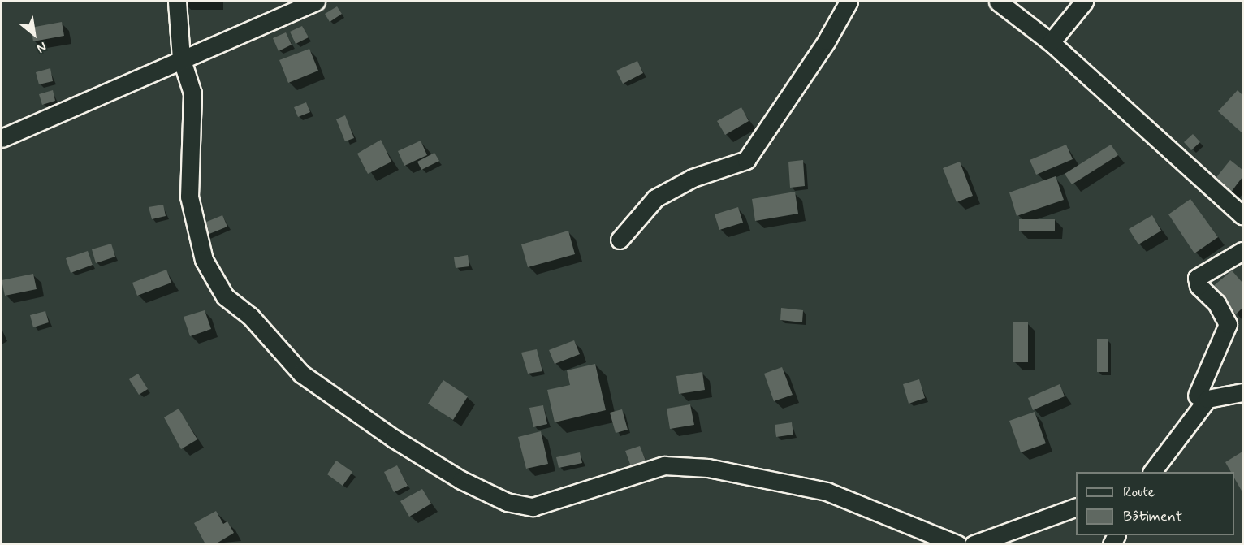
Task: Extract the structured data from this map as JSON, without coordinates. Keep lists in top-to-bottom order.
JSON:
{
  "legend": ["Route", "Bâtiment"],
  "north": "bottom right"
}
